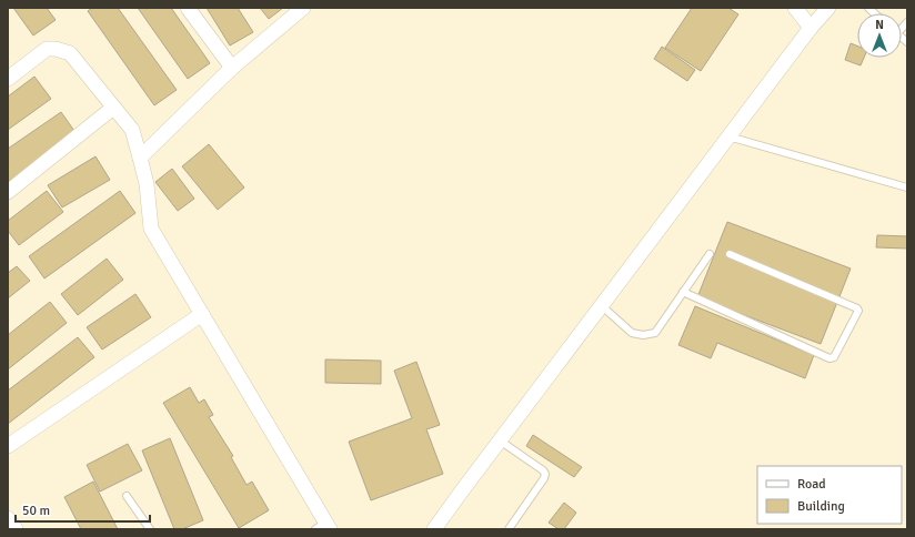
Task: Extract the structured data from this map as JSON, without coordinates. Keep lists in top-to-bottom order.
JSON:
{
  "legend": ["Road", "Building"],
  "scale_bar": "50 m",
  "north": "top"
}
